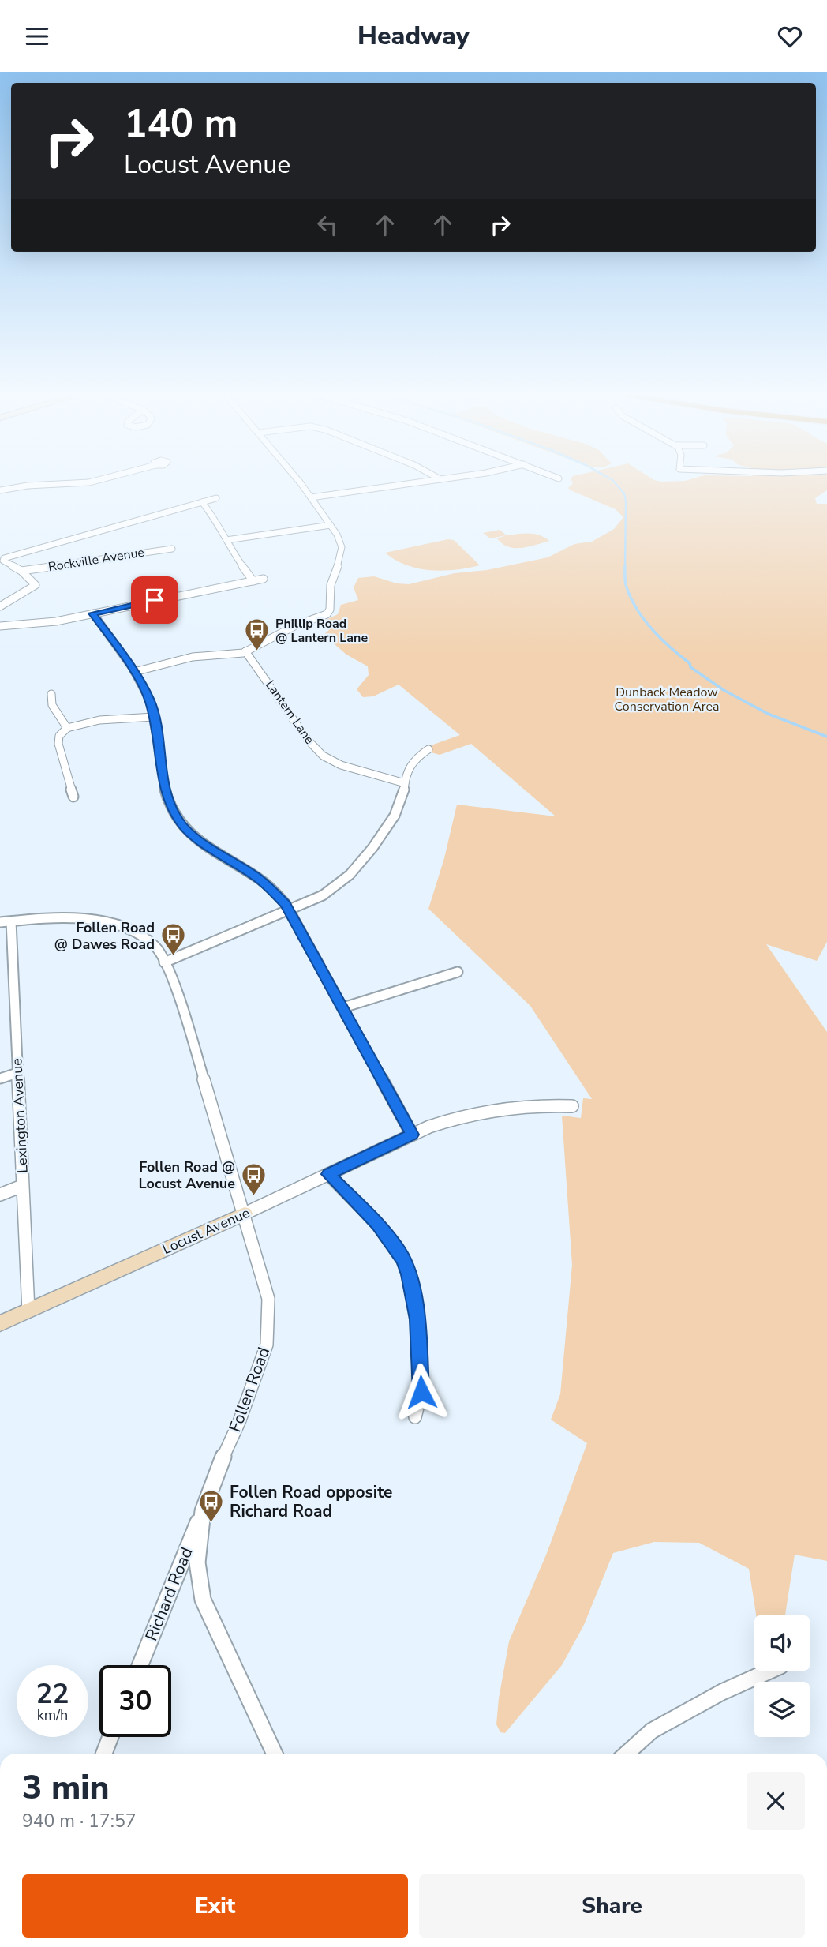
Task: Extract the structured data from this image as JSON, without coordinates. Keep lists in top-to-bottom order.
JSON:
{
  "streets": {
    "street": [
      "Rockville Avenue",
      "Lantern Lane",
      "Lexington Avenue",
      "Locust Avenue",
      "Follen Road",
      "Richard Road"
    ]
  },
  "crossings": [
    ["Lexington Avenue", "Locust Avenue"],
    ["Lexington Avenue", "Follen Road"],
    ["Locust Avenue", "Follen Road"],
    ["Follen Road", "Richard Road"]
  ],
  "parks": ["Dunback Meadow Conservation Area"],
  "places": {
    "bus stop": [
      "Phillip Road @ Lantern Lane",
      "Follen Road @ Dawes Road",
      "Follen Road @ Locust Avenue",
      "Follen Road opposite Richard Road"
    ]
  },
  "page": {
    "header": "Headway",
    "turn": ["140 m", "Locust Avenue"],
    "speed": "22 km/h",
    "limit": "30",
    "heading": ["3 min", "940 m · 17:57"],
    "buttons": ["Exit", "Share"]
  }
}
